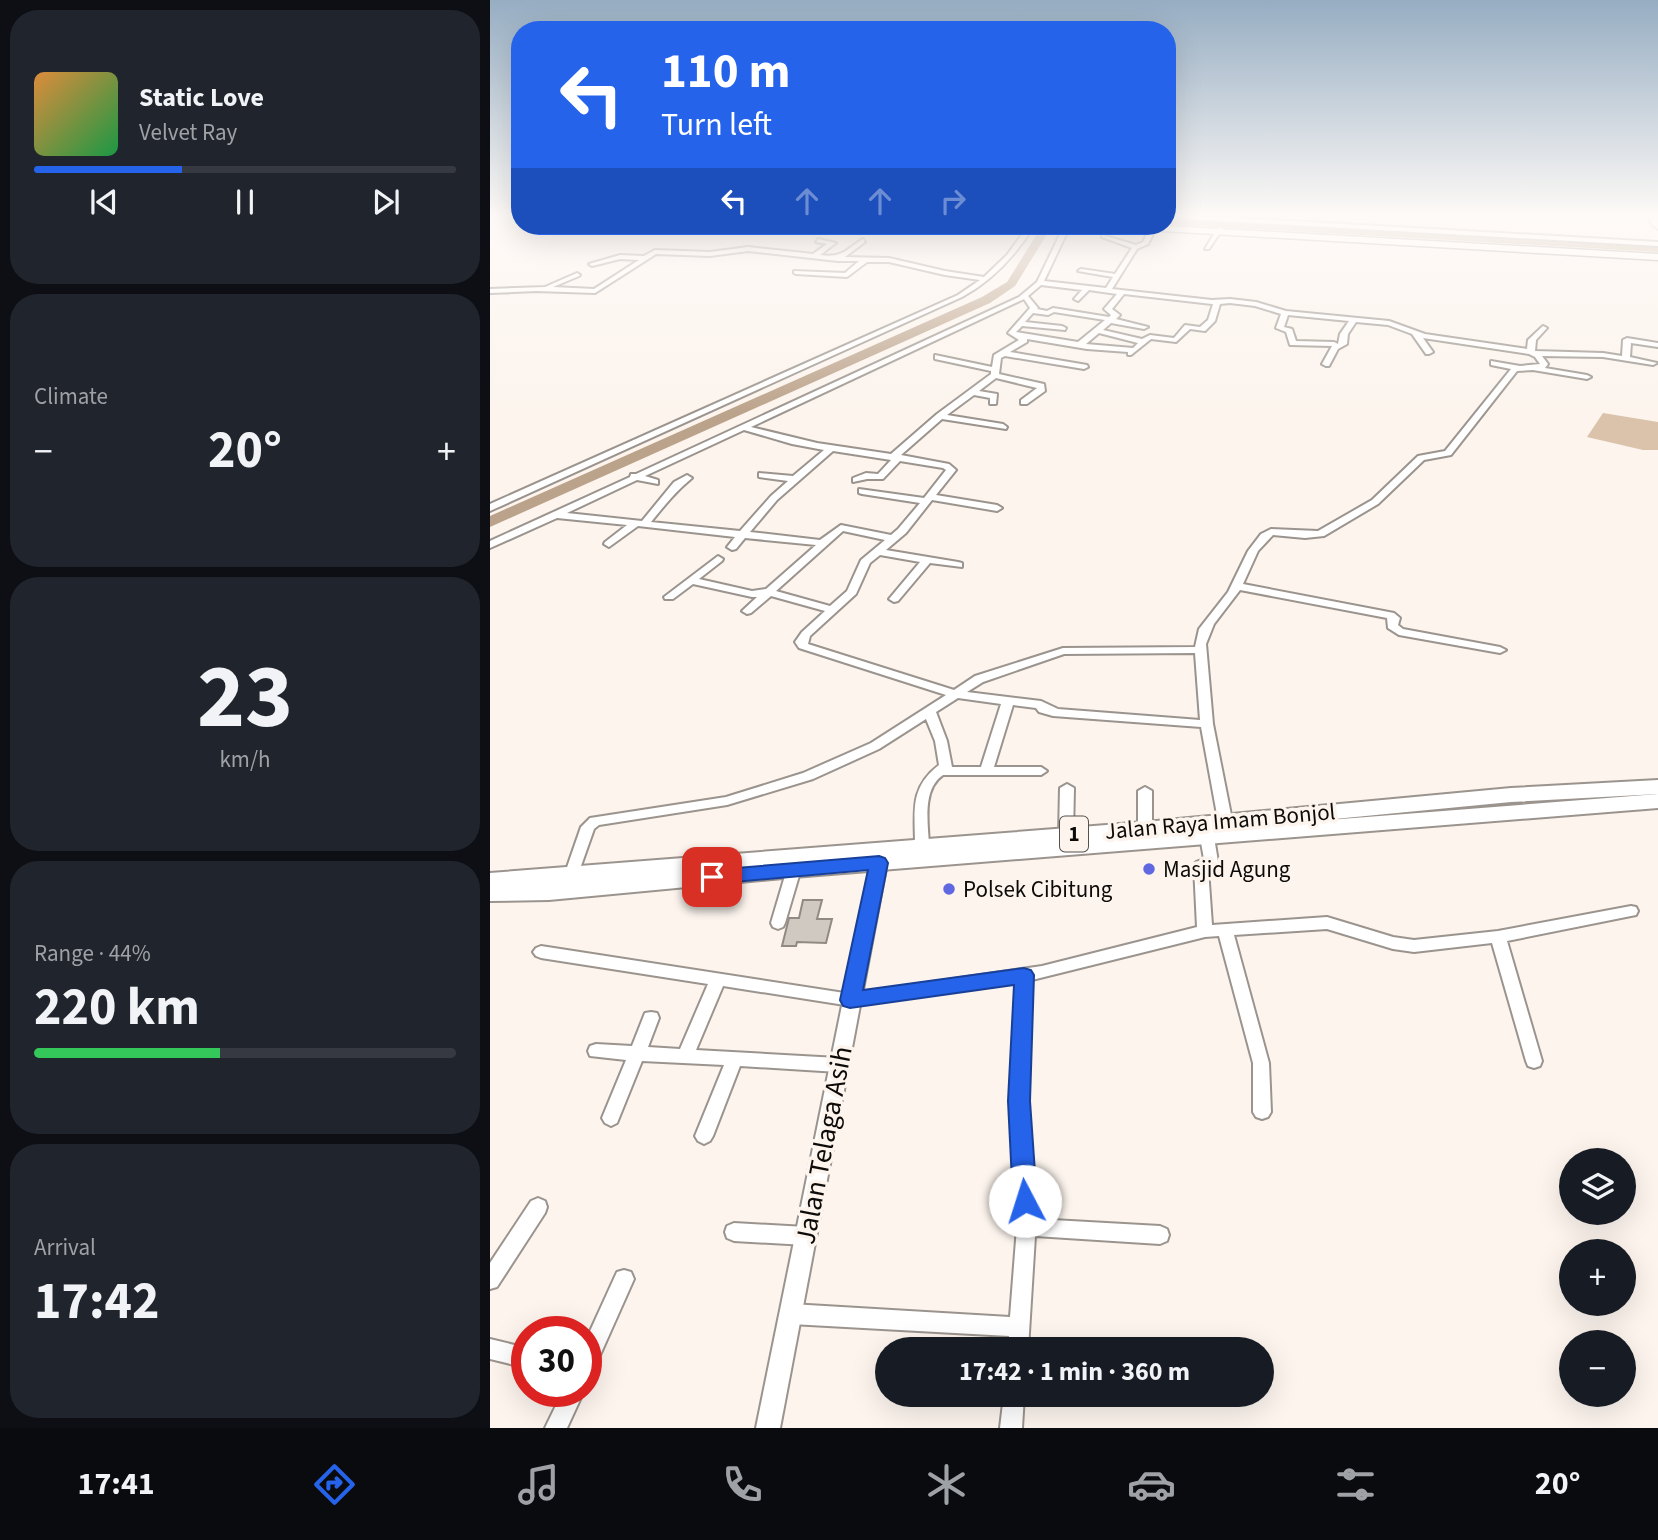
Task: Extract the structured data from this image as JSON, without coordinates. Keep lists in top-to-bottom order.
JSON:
{
  "streets": {
    "highway": ["Jalan Raya Imam Bonjol", "1"],
    "street": ["Jalan Telaga Asih"]
  },
  "crossings": [
    ["Jalan Raya Imam Bonjol", "Jalan Telaga Asih"]
  ],
  "places": ["Masjid Agung", "Polsek Cibitung"],
  "page": {
    "turn": ["110 m", "Turn left"],
    "song": ["Static Love", "Velvet Ray"],
    "tile": [
      "Climate",
      ["23", "km/h"],
      ["Range · 44%", "220 km"],
      ["Arrival", "17:42"]
    ],
    "heat": ["−", "20°", "+"],
    "map_buttons": ["+", "−"],
    "limit": "30",
    "trip": "17:42 · 1 min · 360 m",
    "tabs": ["17:41", "20°"]
  }
}
